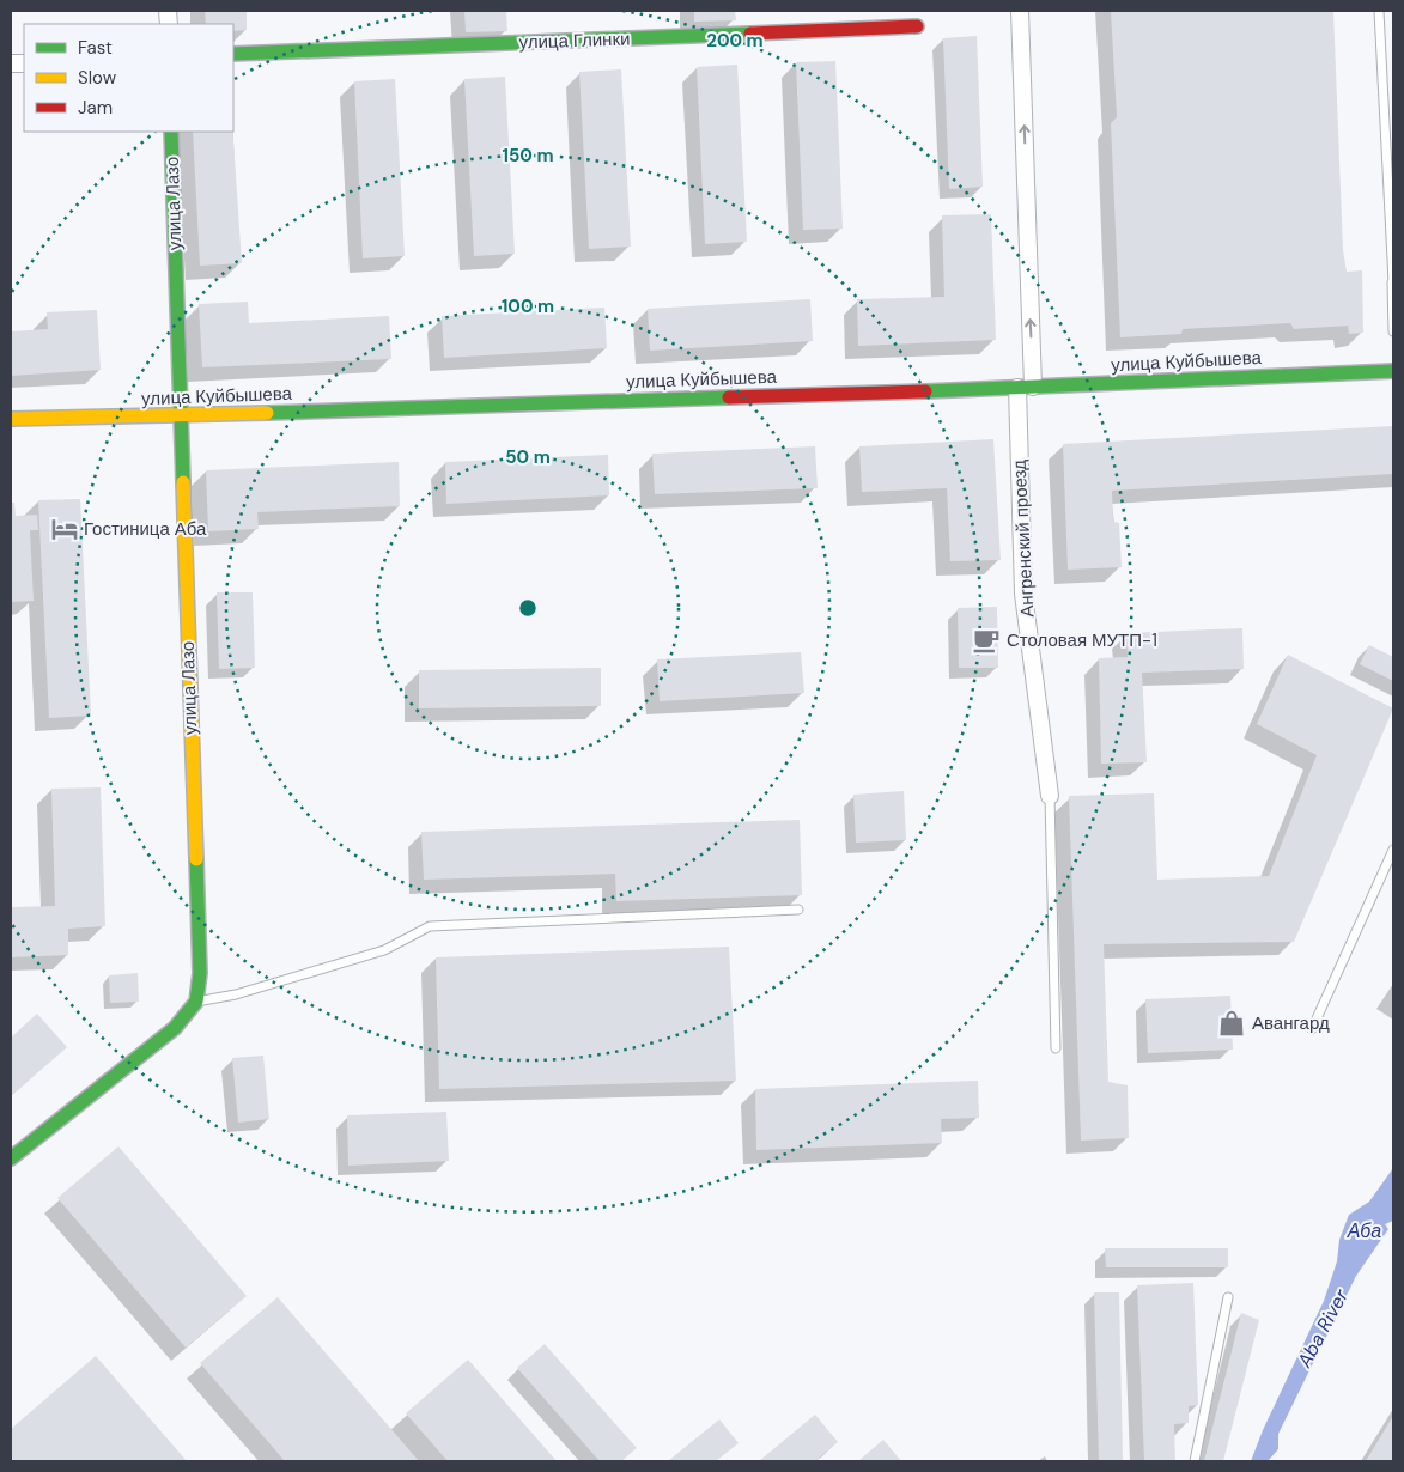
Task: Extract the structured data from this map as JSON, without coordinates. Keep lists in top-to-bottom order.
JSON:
{
  "streets": {
    "street": [
      "улица Глинки",
      "улица Лазо",
      "улица Куйбышева",
      "Ангренский проезд"
    ]
  },
  "crossings": [
    ["улица Лазо", "улица Куйбышева"],
    ["улица Куйбышева", "Ангренский проезд"]
  ],
  "one_way": ["Ангренский проезд"],
  "water": ["Аба", "Aba River"],
  "places": {
    "hotel": ["Гостиница Аба"],
    "cafe": ["Столовая МУТП-1"],
    "shop": ["Авангард"]
  },
  "legend": ["Fast", "Slow", "Jam"],
  "rings": [
    "200 m",
    "150 m",
    "100 m",
    "50 m"
  ]
}
